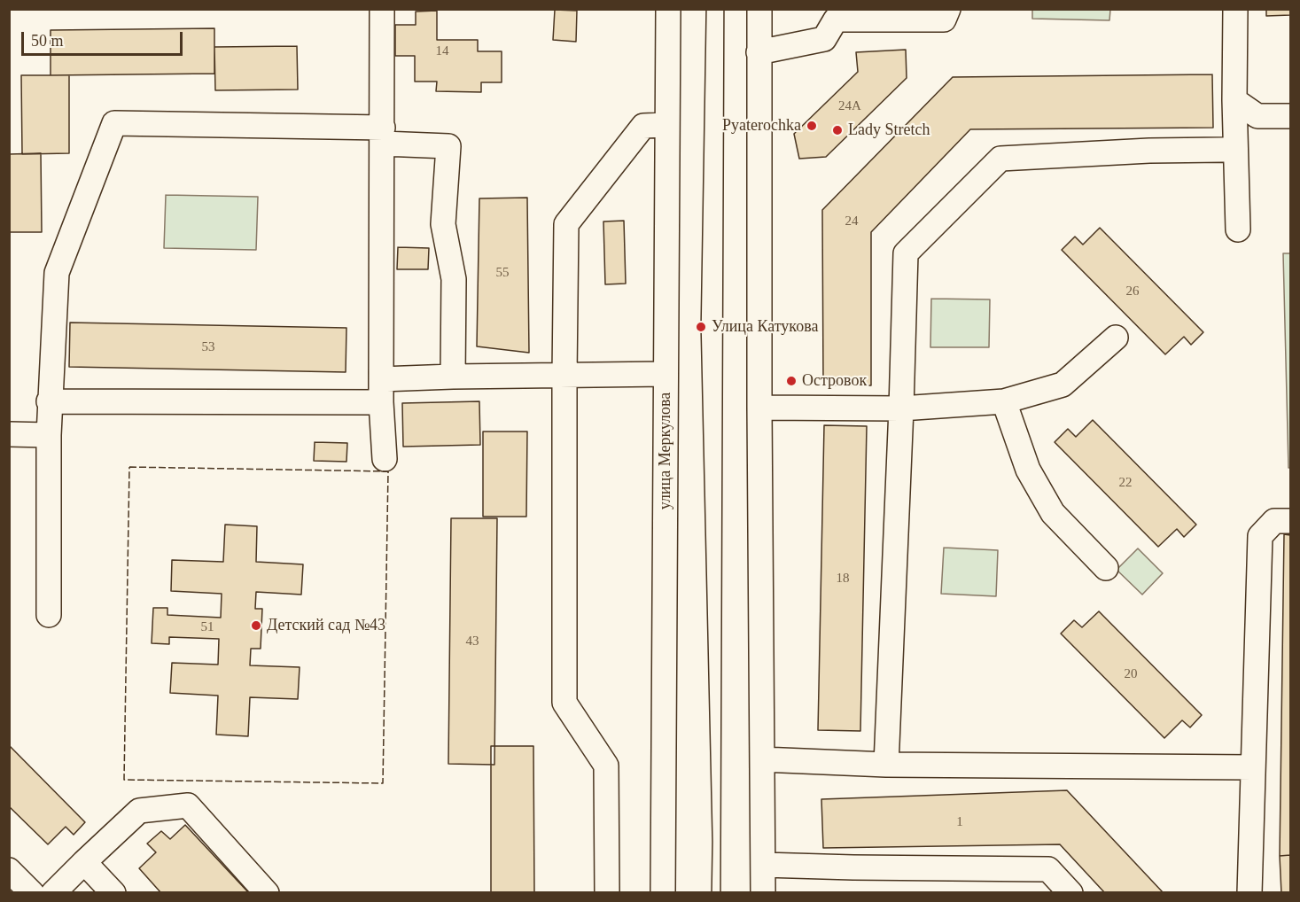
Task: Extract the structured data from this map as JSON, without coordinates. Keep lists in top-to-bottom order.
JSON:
{
  "streets": {
    "street": ["улица Меркулова"]
  },
  "places": [
    "Pyaterochka",
    "Lady Stretch",
    "Улица Катукова",
    "Островок",
    "Детский сад №43"
  ],
  "house_numbers": [
    "14",
    "24А",
    "24",
    "55",
    "26",
    "53",
    "22",
    "18",
    "51",
    "43",
    "20",
    "1"
  ],
  "scale_bar": "50 m"
}
